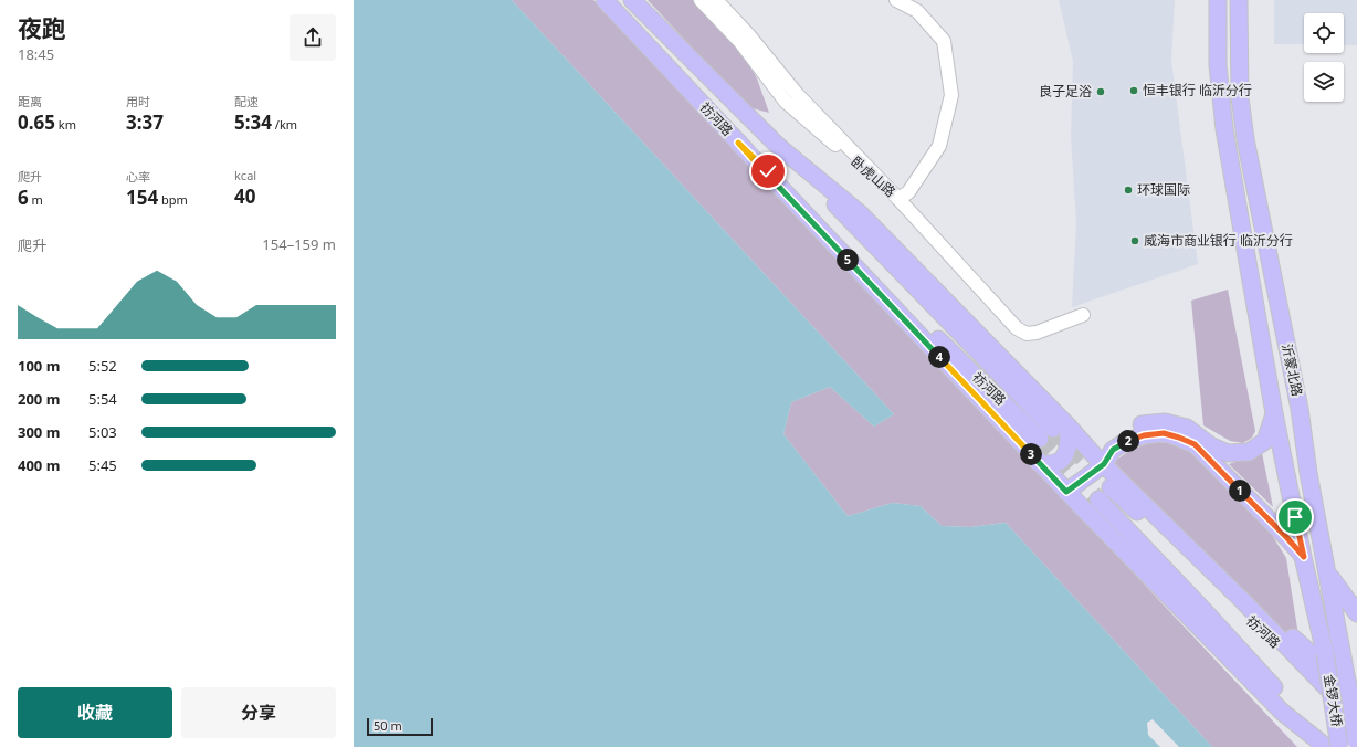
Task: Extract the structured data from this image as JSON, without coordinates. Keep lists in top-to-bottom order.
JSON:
{
  "streets": {
    "main road": ["祊河路", "沂蒙北路", "金锣大桥"],
    "street": ["卧虎山路"]
  },
  "crossings": [
    ["祊河路", "沂蒙北路"],
    ["沂蒙北路", "金锣大桥"]
  ],
  "places": [
    "恒丰银行 临沂分行",
    "良子足浴",
    "环球国际",
    "威海市商业银行 临沂分行"
  ],
  "scale_bar": "50 m",
  "page": {
    "heading": ["夜跑", "18:45"],
    "stats": [
      ["距离", "0.65 km"],
      ["用时", "3:37"],
      ["配速", "5:34 /km"],
      ["爬升", "6 m"],
      ["心率", "154 bpm"],
      ["kcal", "40"]
    ],
    "chart": ["爬升", "154–159 m"],
    "pins": [
      "5",
      "4",
      "2",
      "3",
      "1"
    ],
    "list": [
      {
        "name": "100 m",
        "note": "5:52"
      },
      {
        "name": "200 m",
        "note": "5:54"
      },
      {
        "name": "300 m",
        "note": "5:03"
      },
      {
        "name": "400 m",
        "note": "5:45"
      }
    ],
    "buttons": ["收藏", "分享"],
    "scale": "50 m"
  }
}
